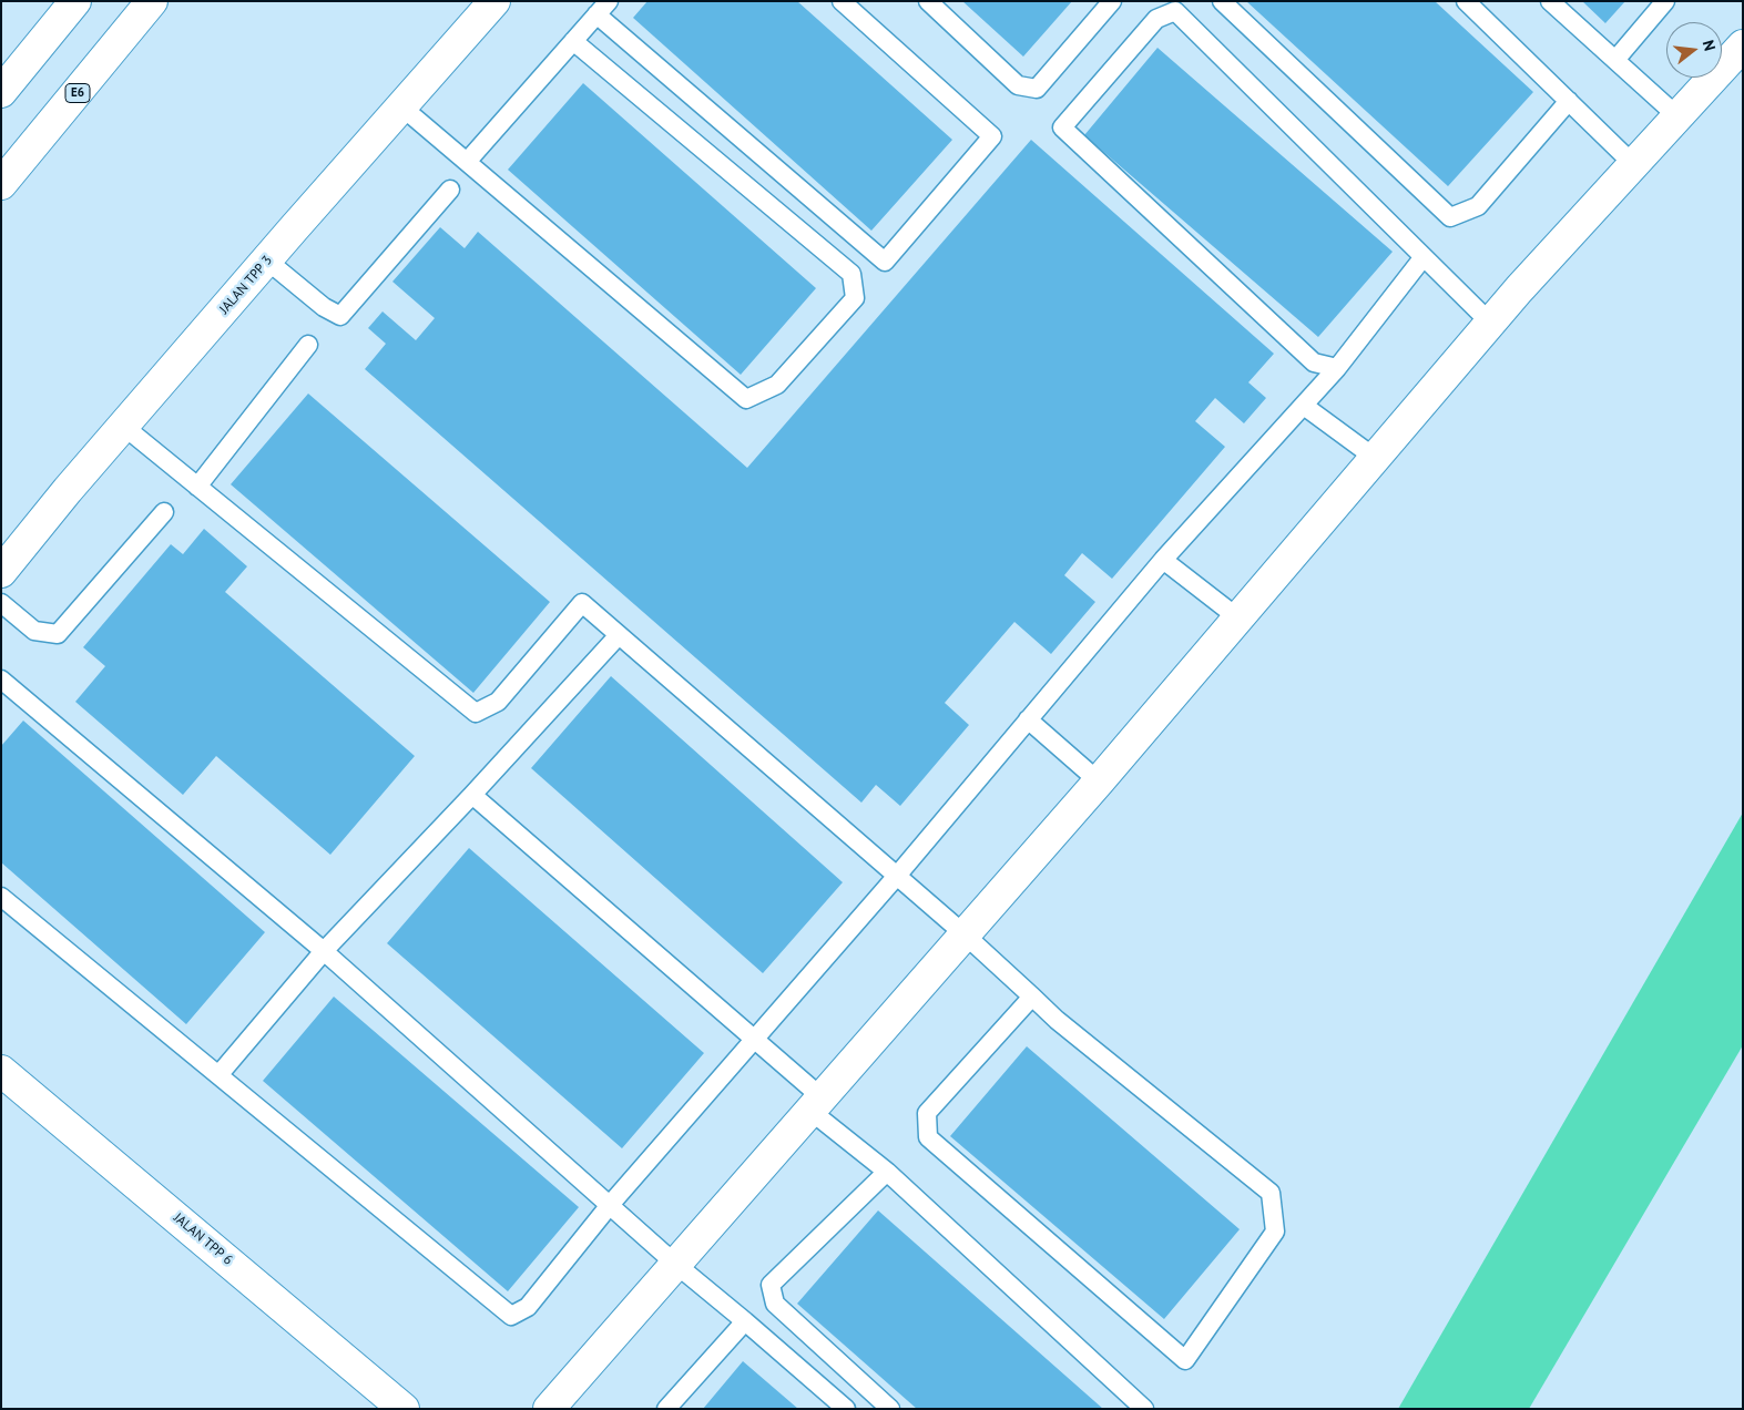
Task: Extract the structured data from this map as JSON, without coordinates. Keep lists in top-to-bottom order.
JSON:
{
  "streets": {
    "main road": ["E6", "JALAN TPP 3", "JALAN TPP 6"]
  },
  "north": "right"
}
